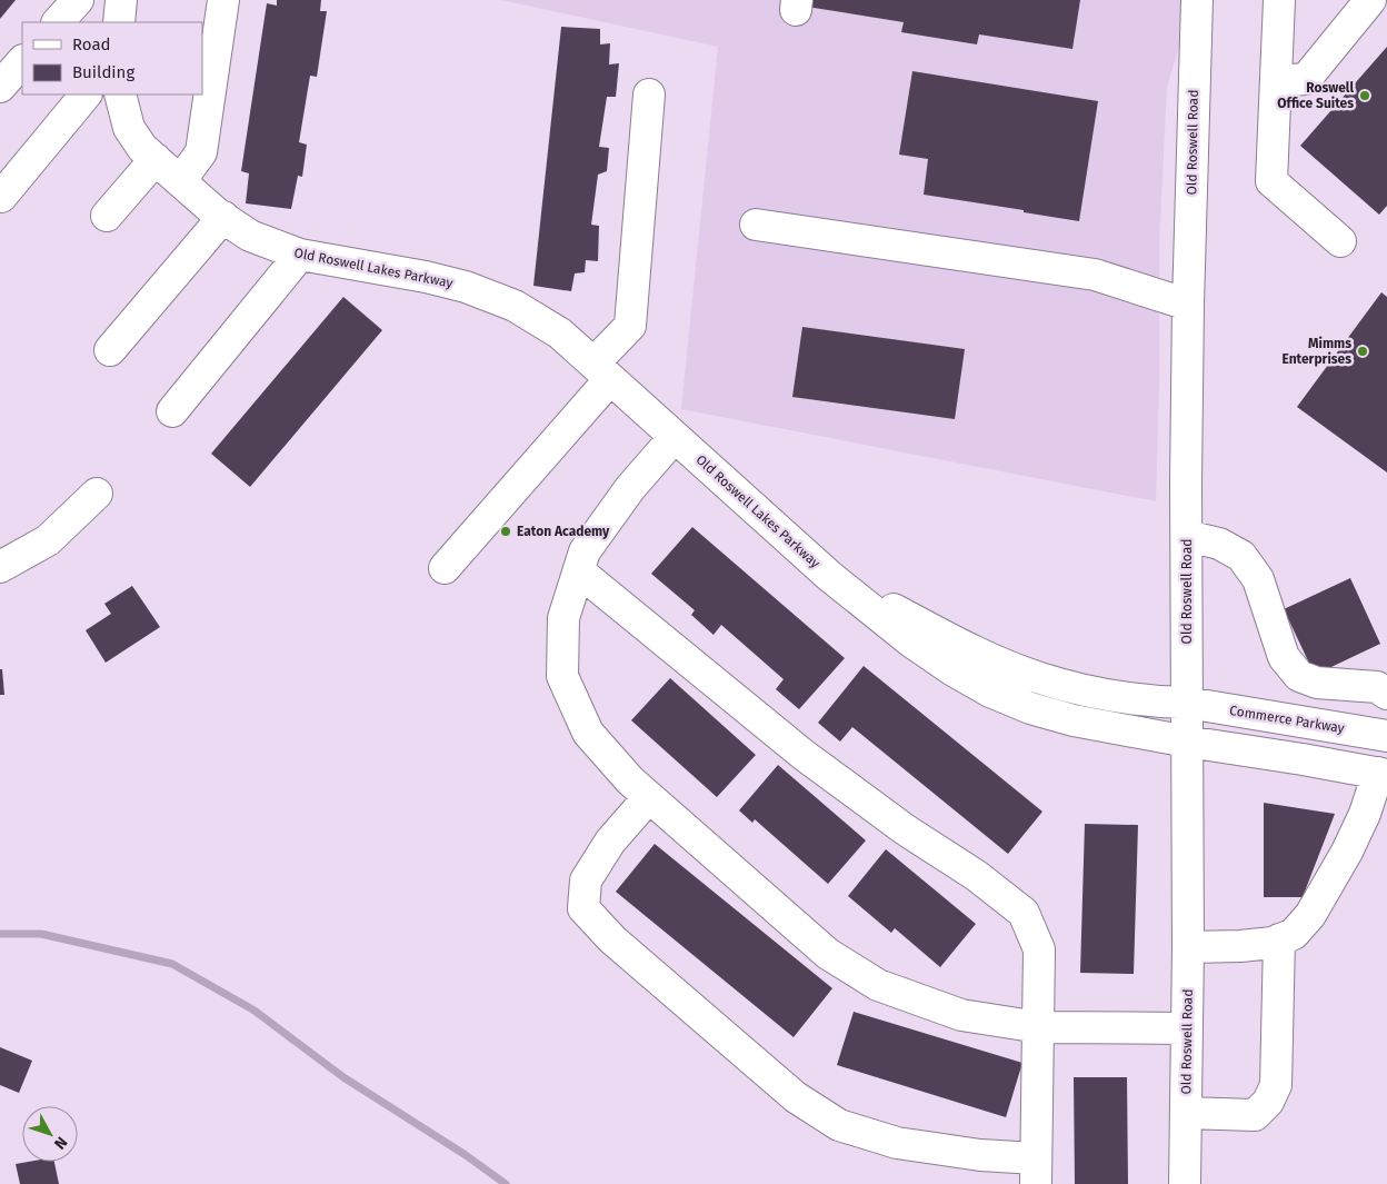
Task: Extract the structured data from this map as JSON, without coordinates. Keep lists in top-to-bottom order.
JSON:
{
  "streets": {
    "street": ["Old Roswell Road", "Old Roswell Lakes Parkway", "Commerce Parkway"]
  },
  "crossings": [
    ["Old Roswell Road", "Old Roswell Lakes Parkway"],
    ["Old Roswell Road", "Commerce Parkway"],
    ["Old Roswell Lakes Parkway", "Commerce Parkway"]
  ],
  "places": ["Roswell Office Suites", "Mimms Enterprises", "Eaton Academy"],
  "legend": ["Road", "Building"],
  "north": "bottom right"
}
